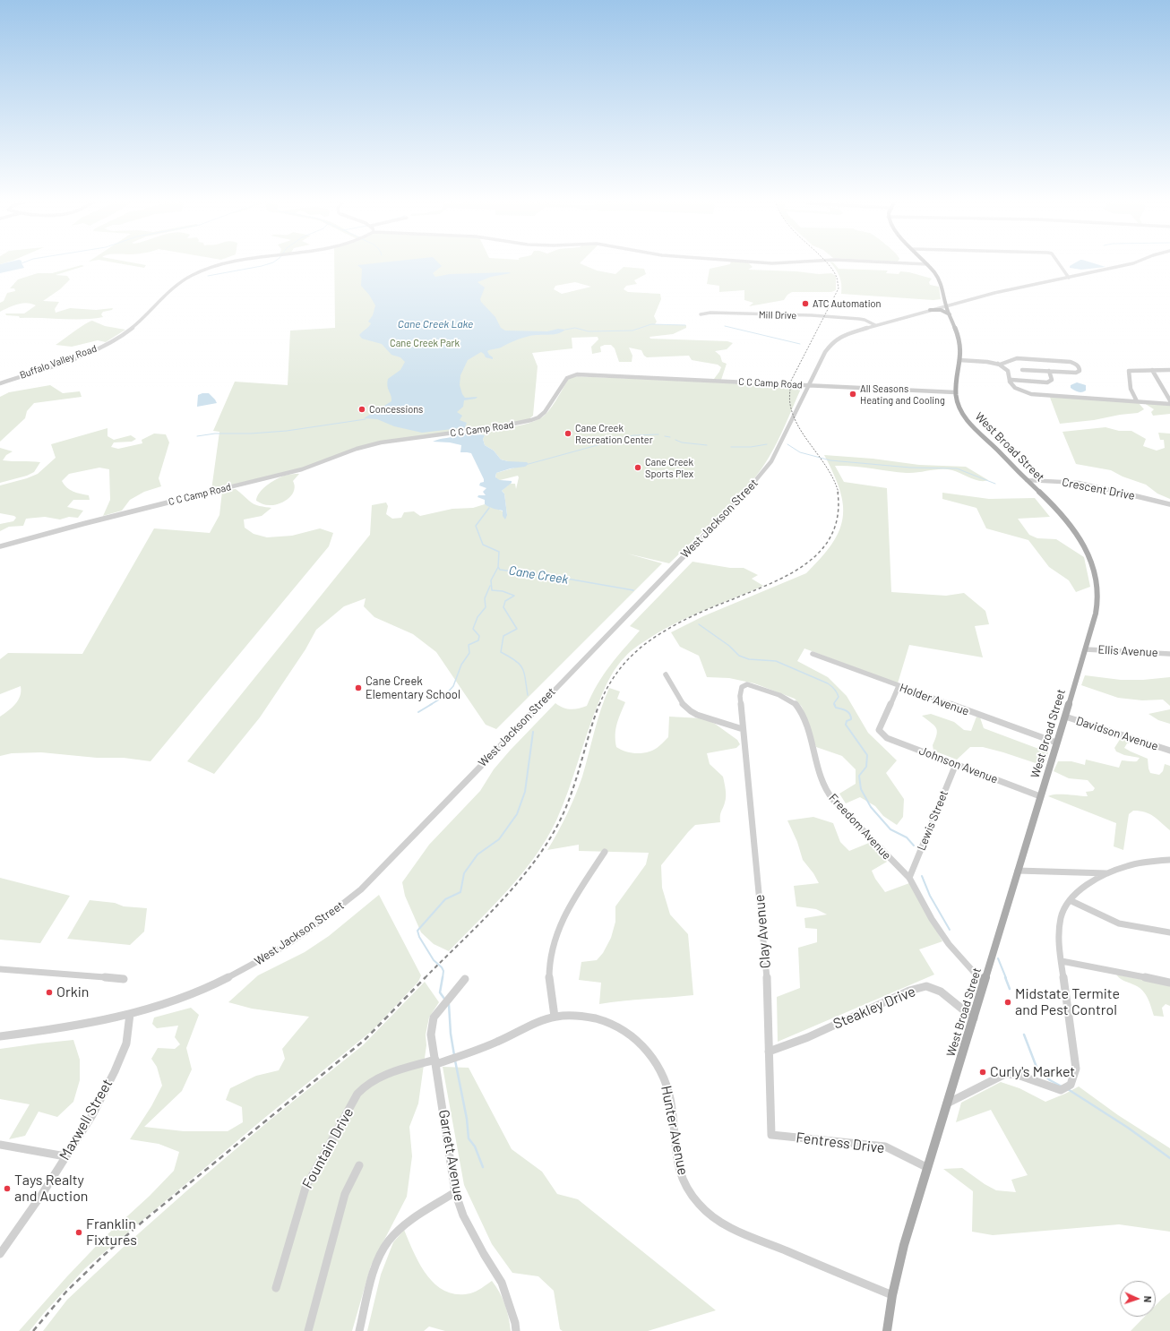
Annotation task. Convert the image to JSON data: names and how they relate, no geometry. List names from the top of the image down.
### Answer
{
  "streets": {
    "main road": ["West Broad Street"],
    "street": [
      "Mill Drive",
      "Buffalo Valley Road",
      "C C Camp Road",
      "Crescent Drive",
      "West Jackson Street",
      "Ellis Avenue",
      "Holder Avenue",
      "Davidson Avenue",
      "Johnson Avenue",
      "Lewis Street",
      "Freedom Avenue",
      "Clay Avenue",
      "Steakley Drive",
      "Maxwell Street",
      "Hunter Avenue",
      "Fentress Drive",
      "Fountain Drive",
      "Garrett Avenue"
    ]
  },
  "crossings": [
    ["Mill Drive", "West Jackson Street"],
    ["C C Camp Road", "West Broad Street"],
    ["C C Camp Road", "West Jackson Street"],
    ["West Broad Street", "Crescent Drive"],
    ["West Broad Street", "West Jackson Street"],
    ["West Broad Street", "Ellis Avenue"],
    ["West Broad Street", "Holder Avenue"],
    ["West Broad Street", "Davidson Avenue"],
    ["West Broad Street", "Johnson Avenue"],
    ["West Broad Street", "Freedom Avenue"],
    ["West Broad Street", "Steakley Drive"],
    ["West Broad Street", "Hunter Avenue"],
    ["West Broad Street", "Fentress Drive"],
    ["West Jackson Street", "Maxwell Street"],
    ["Holder Avenue", "Johnson Avenue"],
    ["Johnson Avenue", "Lewis Street"],
    ["Lewis Street", "Freedom Avenue"],
    ["Freedom Avenue", "Clay Avenue"],
    ["Clay Avenue", "Steakley Drive"],
    ["Clay Avenue", "Fentress Drive"],
    ["Hunter Avenue", "Fountain Drive"],
    ["Hunter Avenue", "Garrett Avenue"],
    ["Fountain Drive", "Garrett Avenue"]
  ],
  "water": ["Cane Creek Lake", "Cane Creek"],
  "parks": ["Cane Creek Park"],
  "places": [
    "ATC Automation",
    "All Seasons Heating and Cooling",
    "Concessions",
    "Cane Creek Recreation Center",
    "Cane Creek Sports Plex",
    "Cane Creek Elementary School",
    "Orkin",
    "Midstate Termite and Pest Control",
    "Curly's Market",
    "Tays Realty and Auction",
    "Franklin Fixtures"
  ],
  "north": "right"
}
